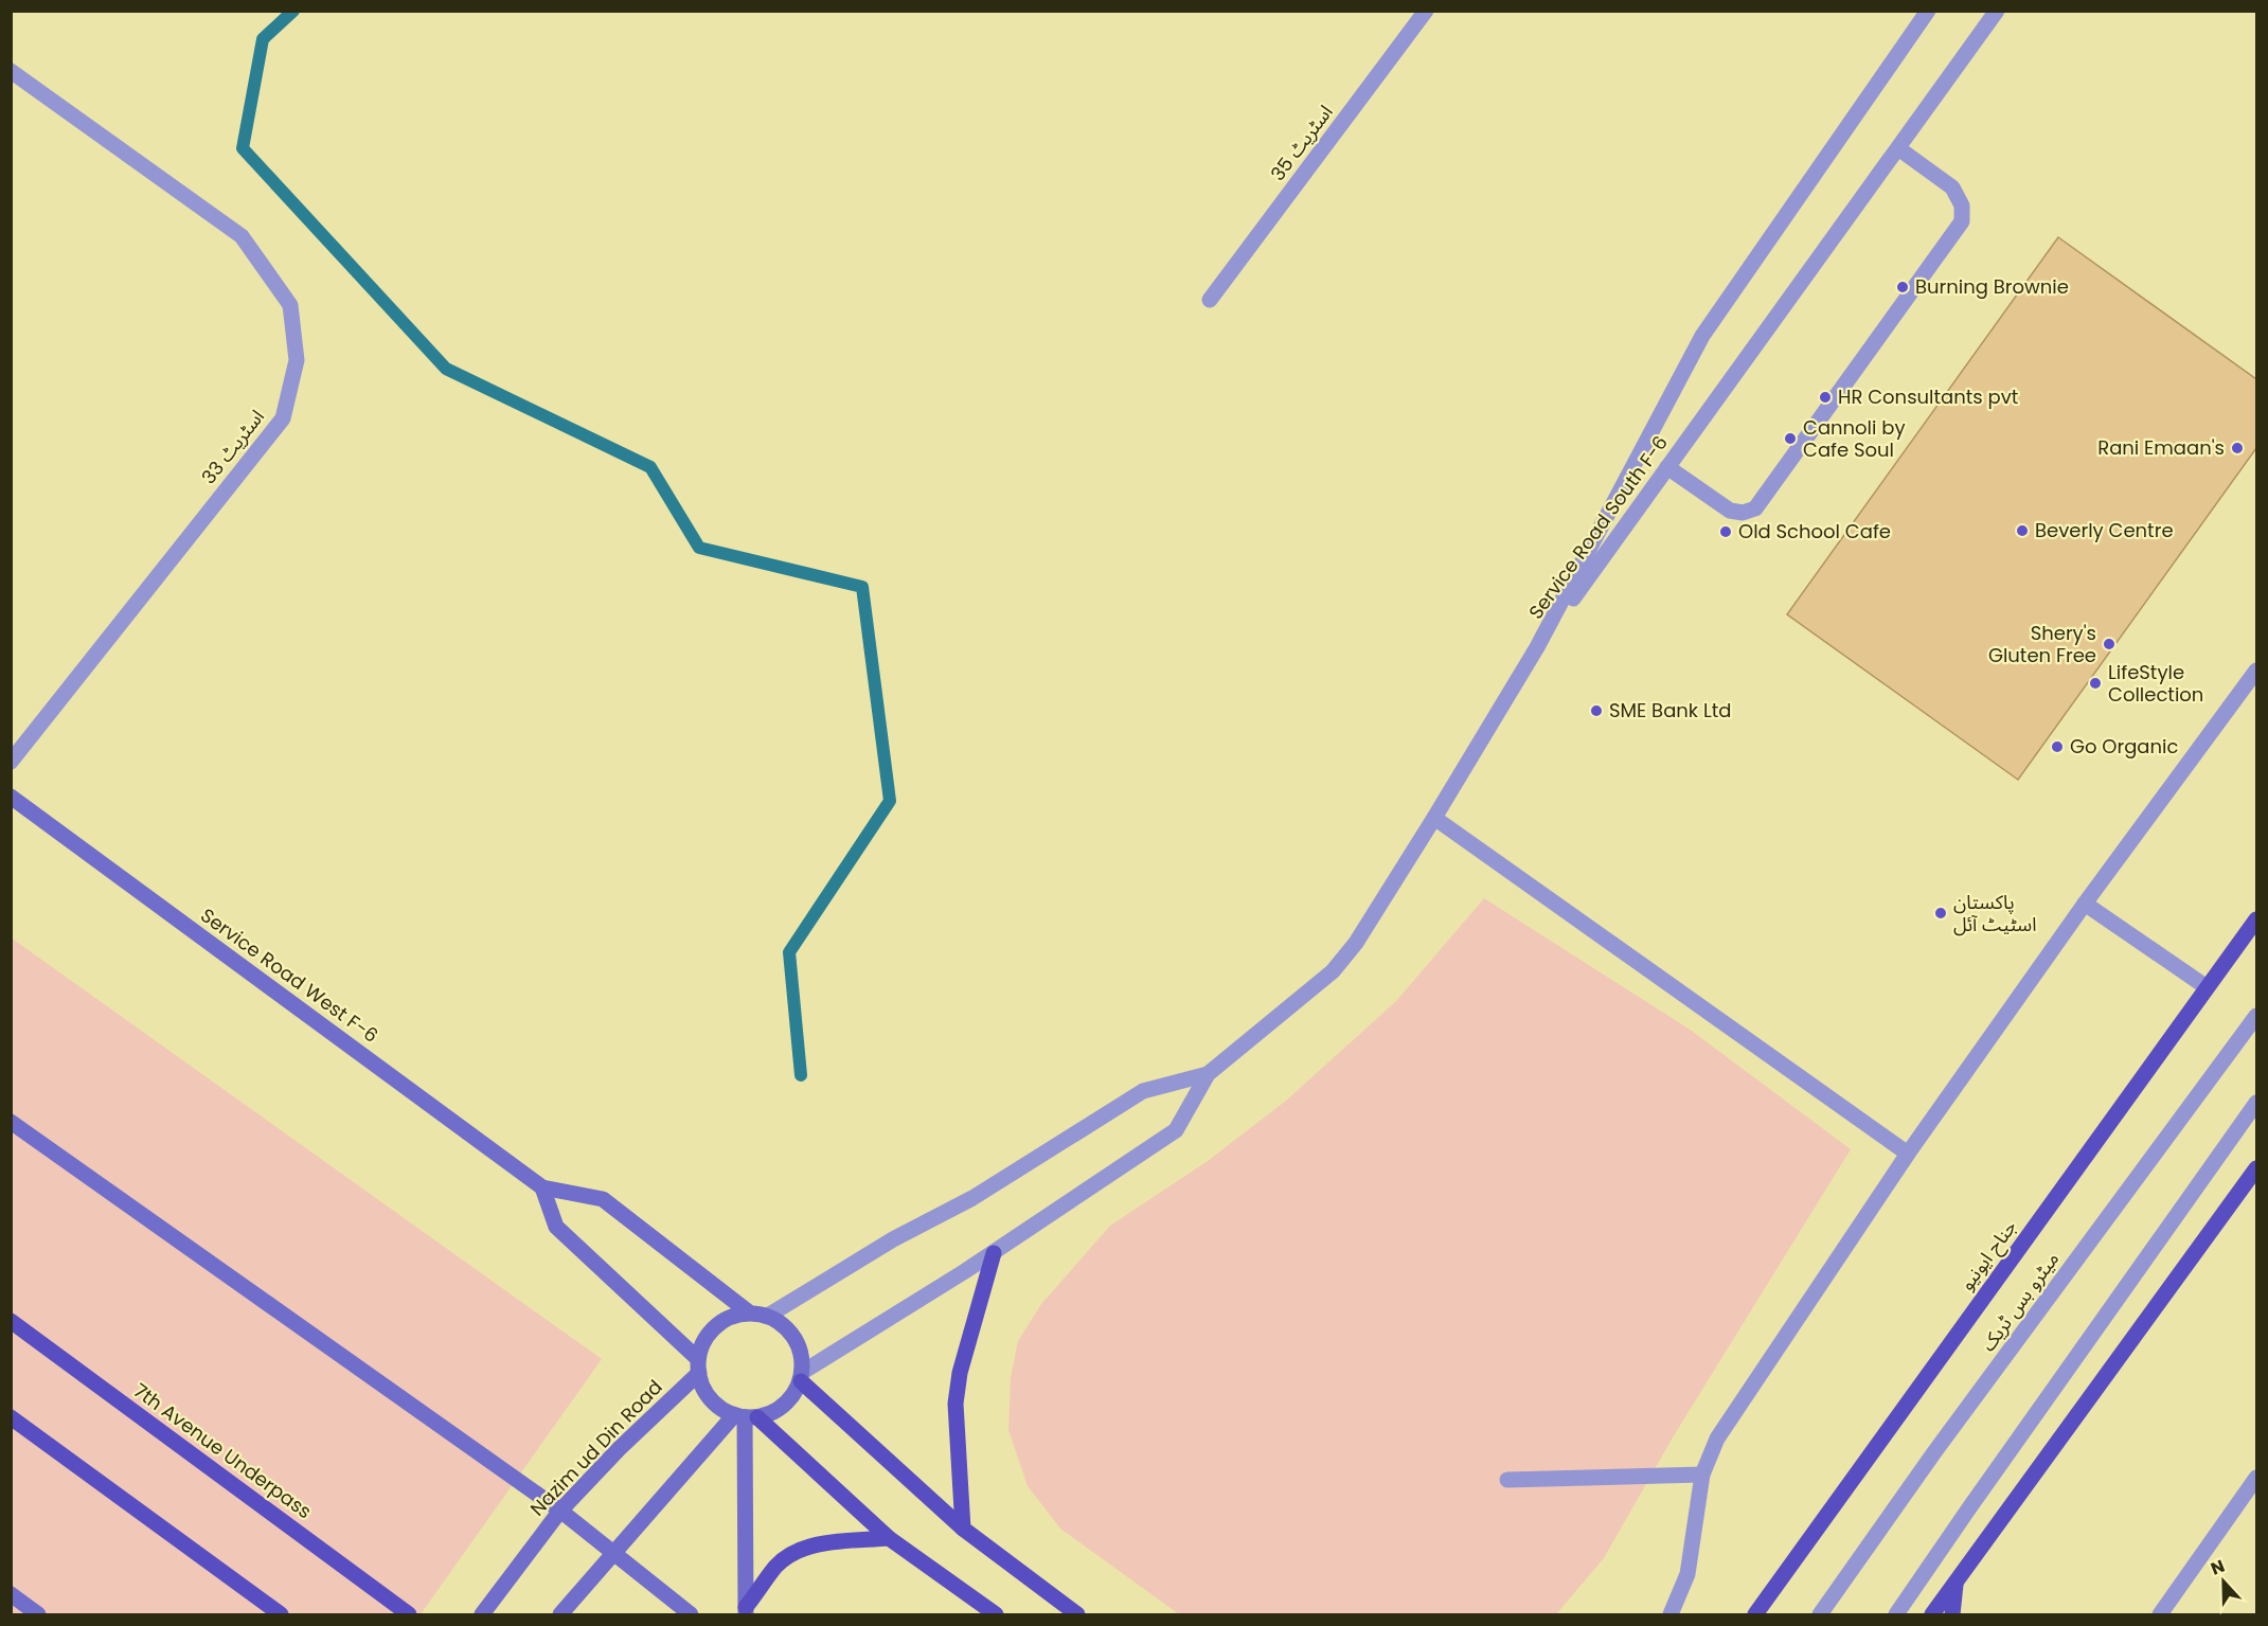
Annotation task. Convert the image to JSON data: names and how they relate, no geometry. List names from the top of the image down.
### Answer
{
  "streets": {
    "main road": [
      "Service Road West F-6",
      "جناح ایونیو",
      "Nazim ud Din Road",
      "7th Avenue Underpass"
    ],
    "street": [
      "اسٹریٹ 35",
      "اسٹریٹ 33",
      "Service Road South F-6",
      "میٹرو بس ٹریک"
    ]
  },
  "crossings": [
    ["Service Road West F-6", "Nazim ud Din Road"]
  ],
  "places": [
    "Burning Brownie",
    "HR Consultants pvt",
    "Cannoli by Cafe Soul",
    "Rani Emaan's",
    "Beverly Centre",
    "Old School Cafe",
    "Shery's Gluten Free",
    "LifeStyle Collection",
    "SME Bank Ltd",
    "Go Organic",
    "پاکستان اسٹیٹ آئل"
  ],
  "north": "top"
}
